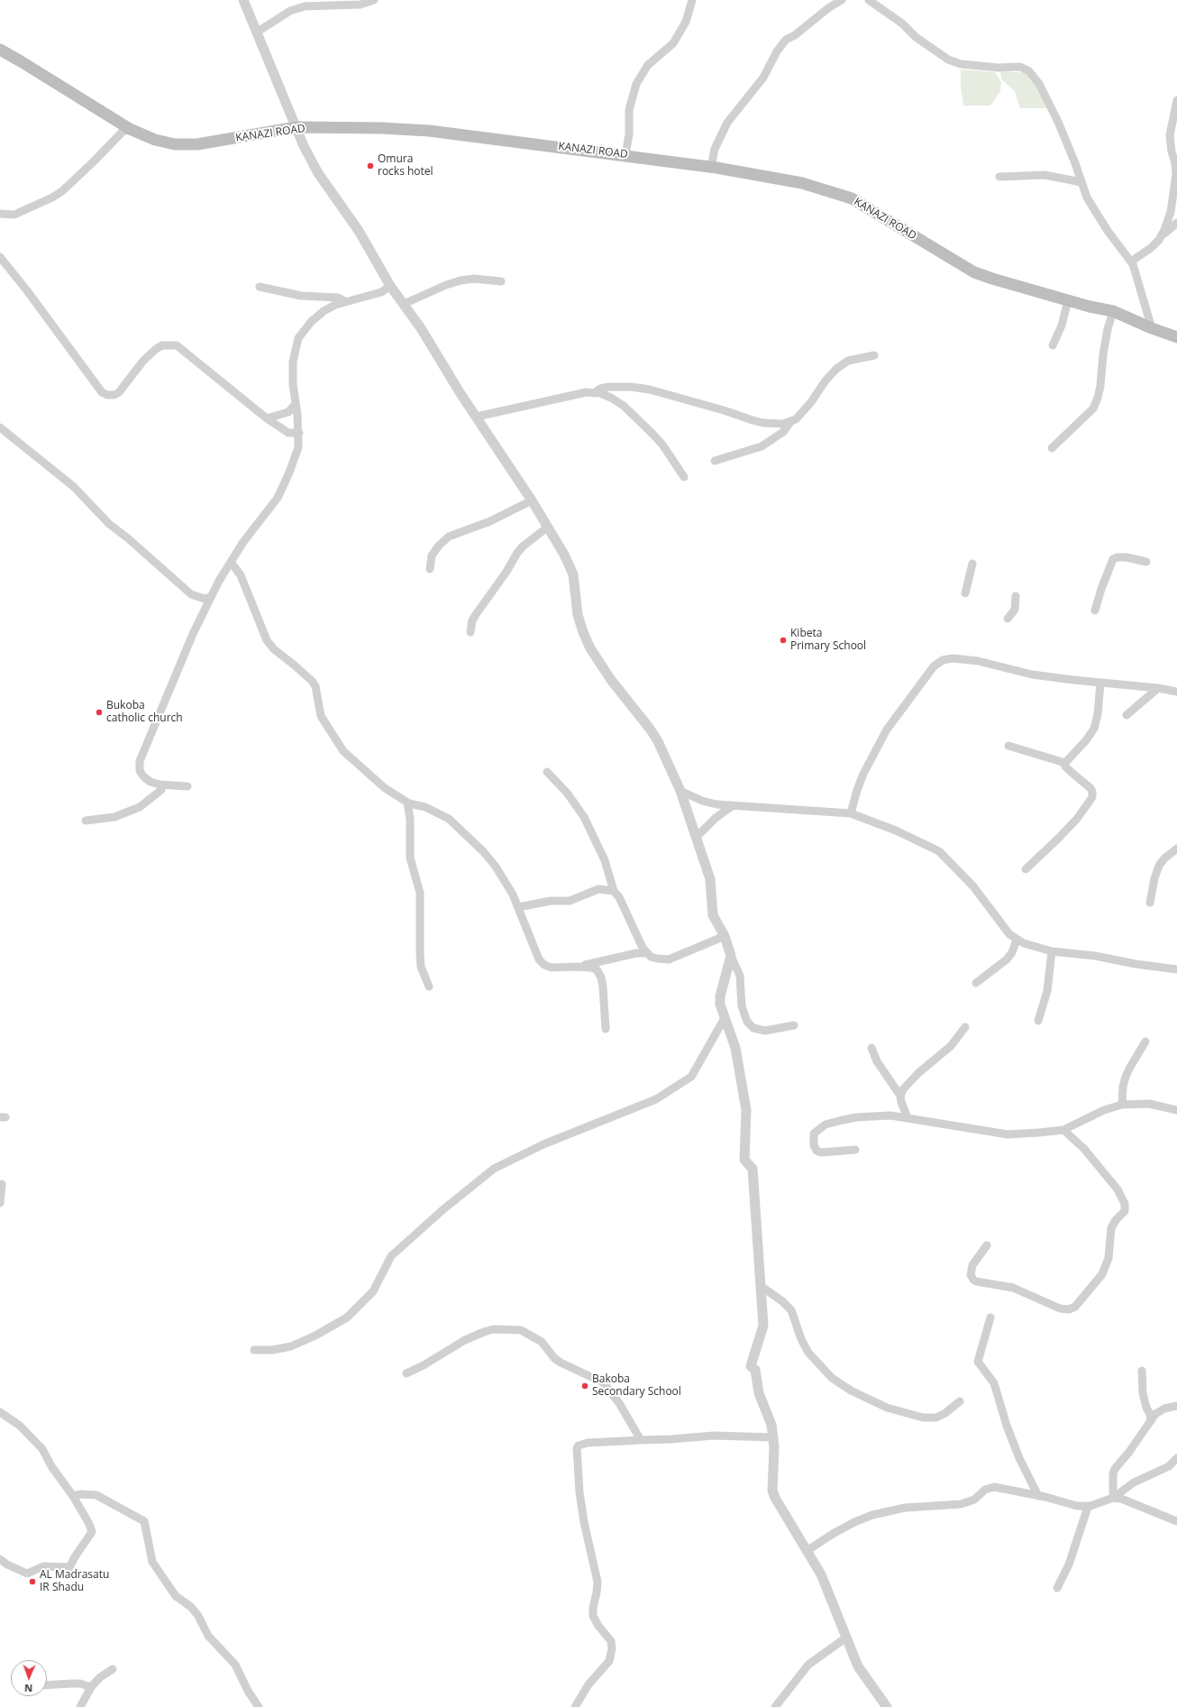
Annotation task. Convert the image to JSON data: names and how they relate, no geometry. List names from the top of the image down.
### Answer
{
  "streets": {
    "main road": ["KANAZI ROAD"]
  },
  "places": [
    "Omura rocks hotel",
    "Kibeta Primary School",
    "Bukoba catholic church",
    "Bakoba Secondary School",
    "AL Madrasatu IR Shadu"
  ],
  "north": "bottom"
}
